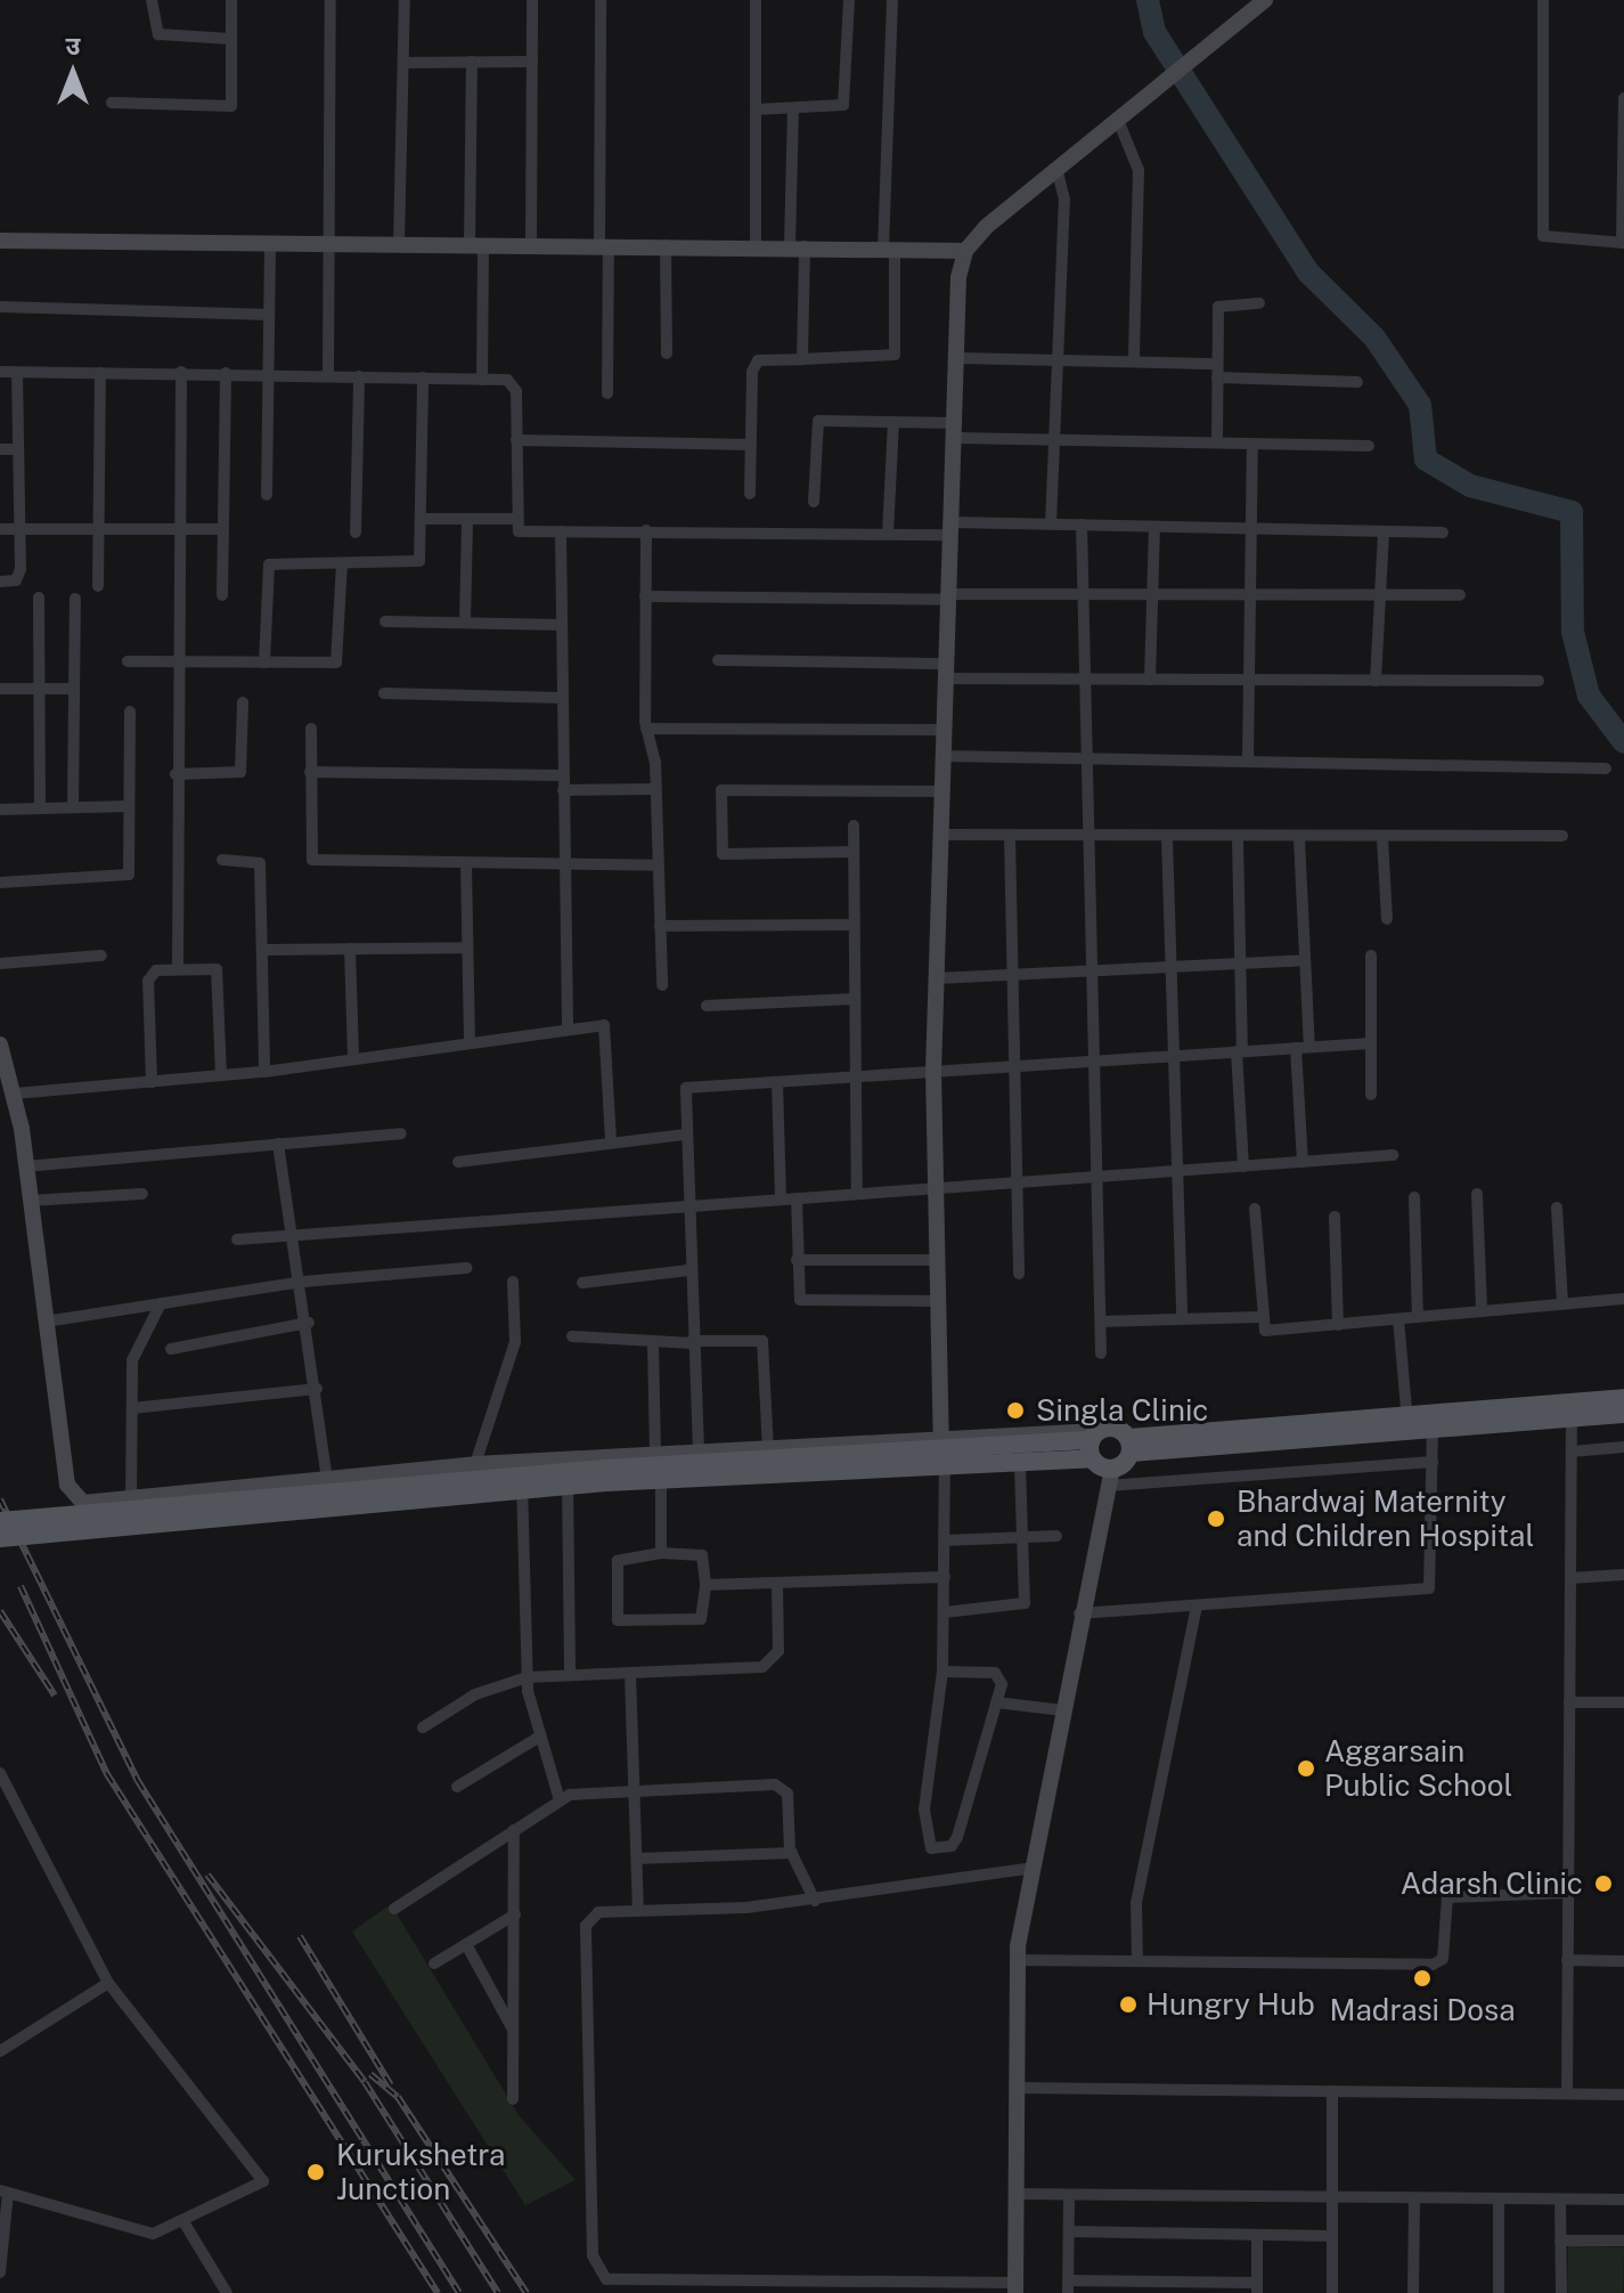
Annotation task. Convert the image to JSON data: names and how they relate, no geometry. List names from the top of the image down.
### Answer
{
  "places": [
    "Singla Clinic",
    "Bhardwaj Maternity and Children Hospital",
    "Aggarsain Public School",
    "Adarsh Clinic",
    "Madrasi Dosa",
    "Hungry Hub",
    "Kurukshetra Junction"
  ],
  "north": "top"
}
